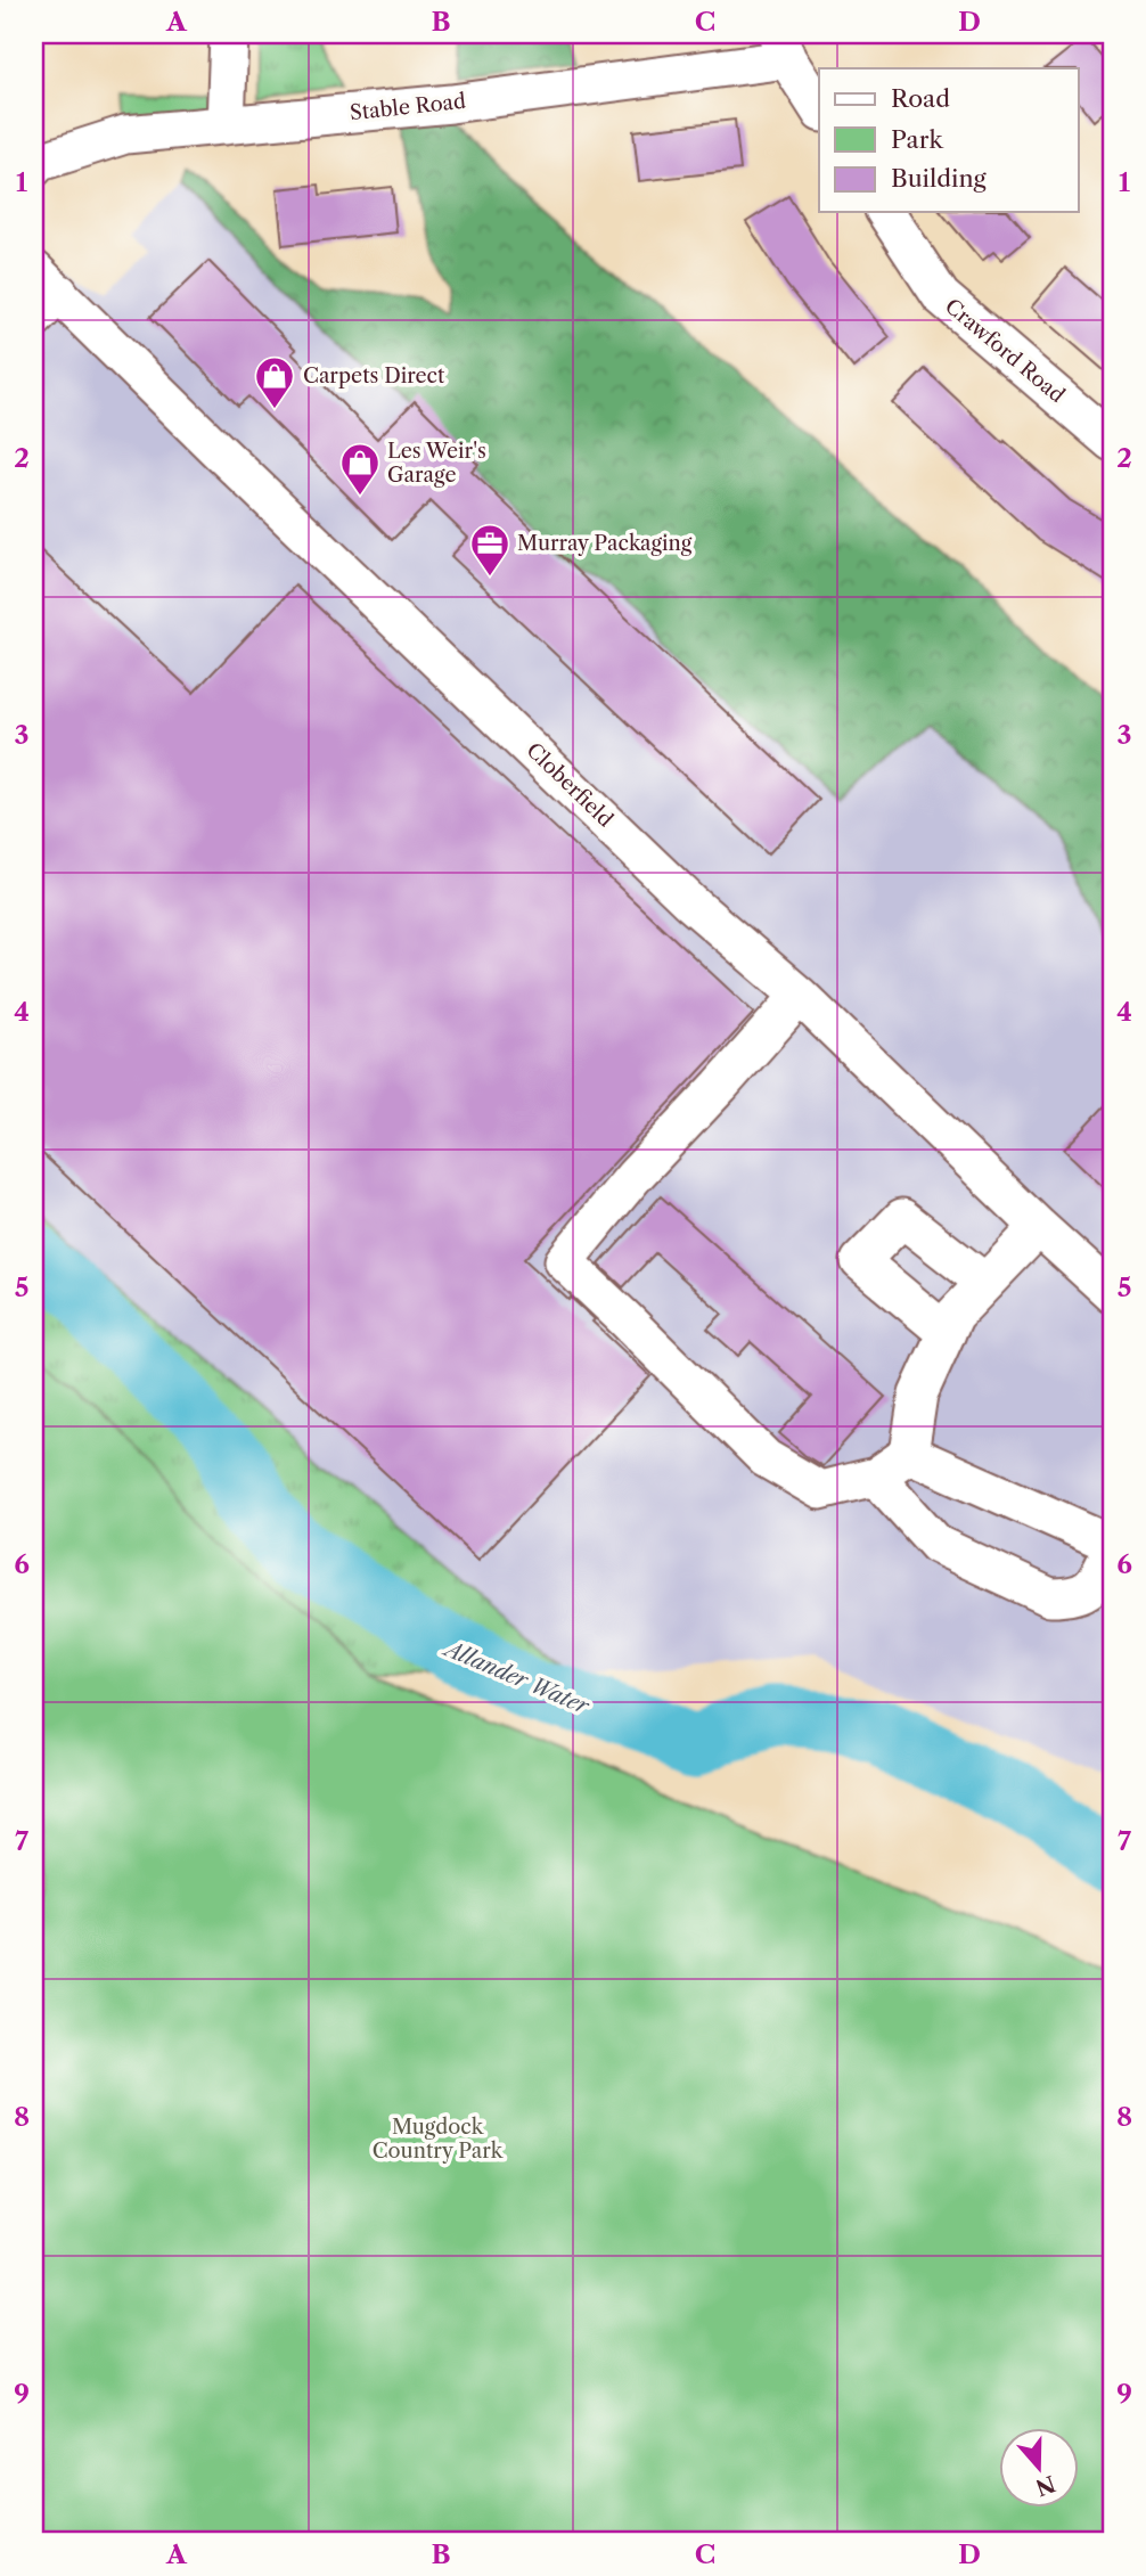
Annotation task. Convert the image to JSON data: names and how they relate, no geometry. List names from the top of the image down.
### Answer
{
  "streets": {
    "street": ["Stable Road", "Crawford Road", "Cloberfield"]
  },
  "water": ["Allander Water"],
  "parks": ["Mugdock Country Park"],
  "places": {
    "shop": ["Carpets Direct", "Les Weir's Garage"],
    "office": ["Murray Packaging"]
  },
  "legend": ["Road", "Park", "Building"],
  "north": "bottom",
  "grid": {
    "columns": [
      "A",
      "B",
      "C",
      "D"
    ],
    "rows": [
      "1",
      "2",
      "3",
      "4",
      "5",
      "6",
      "7",
      "8",
      "9"
    ]
  }
}
